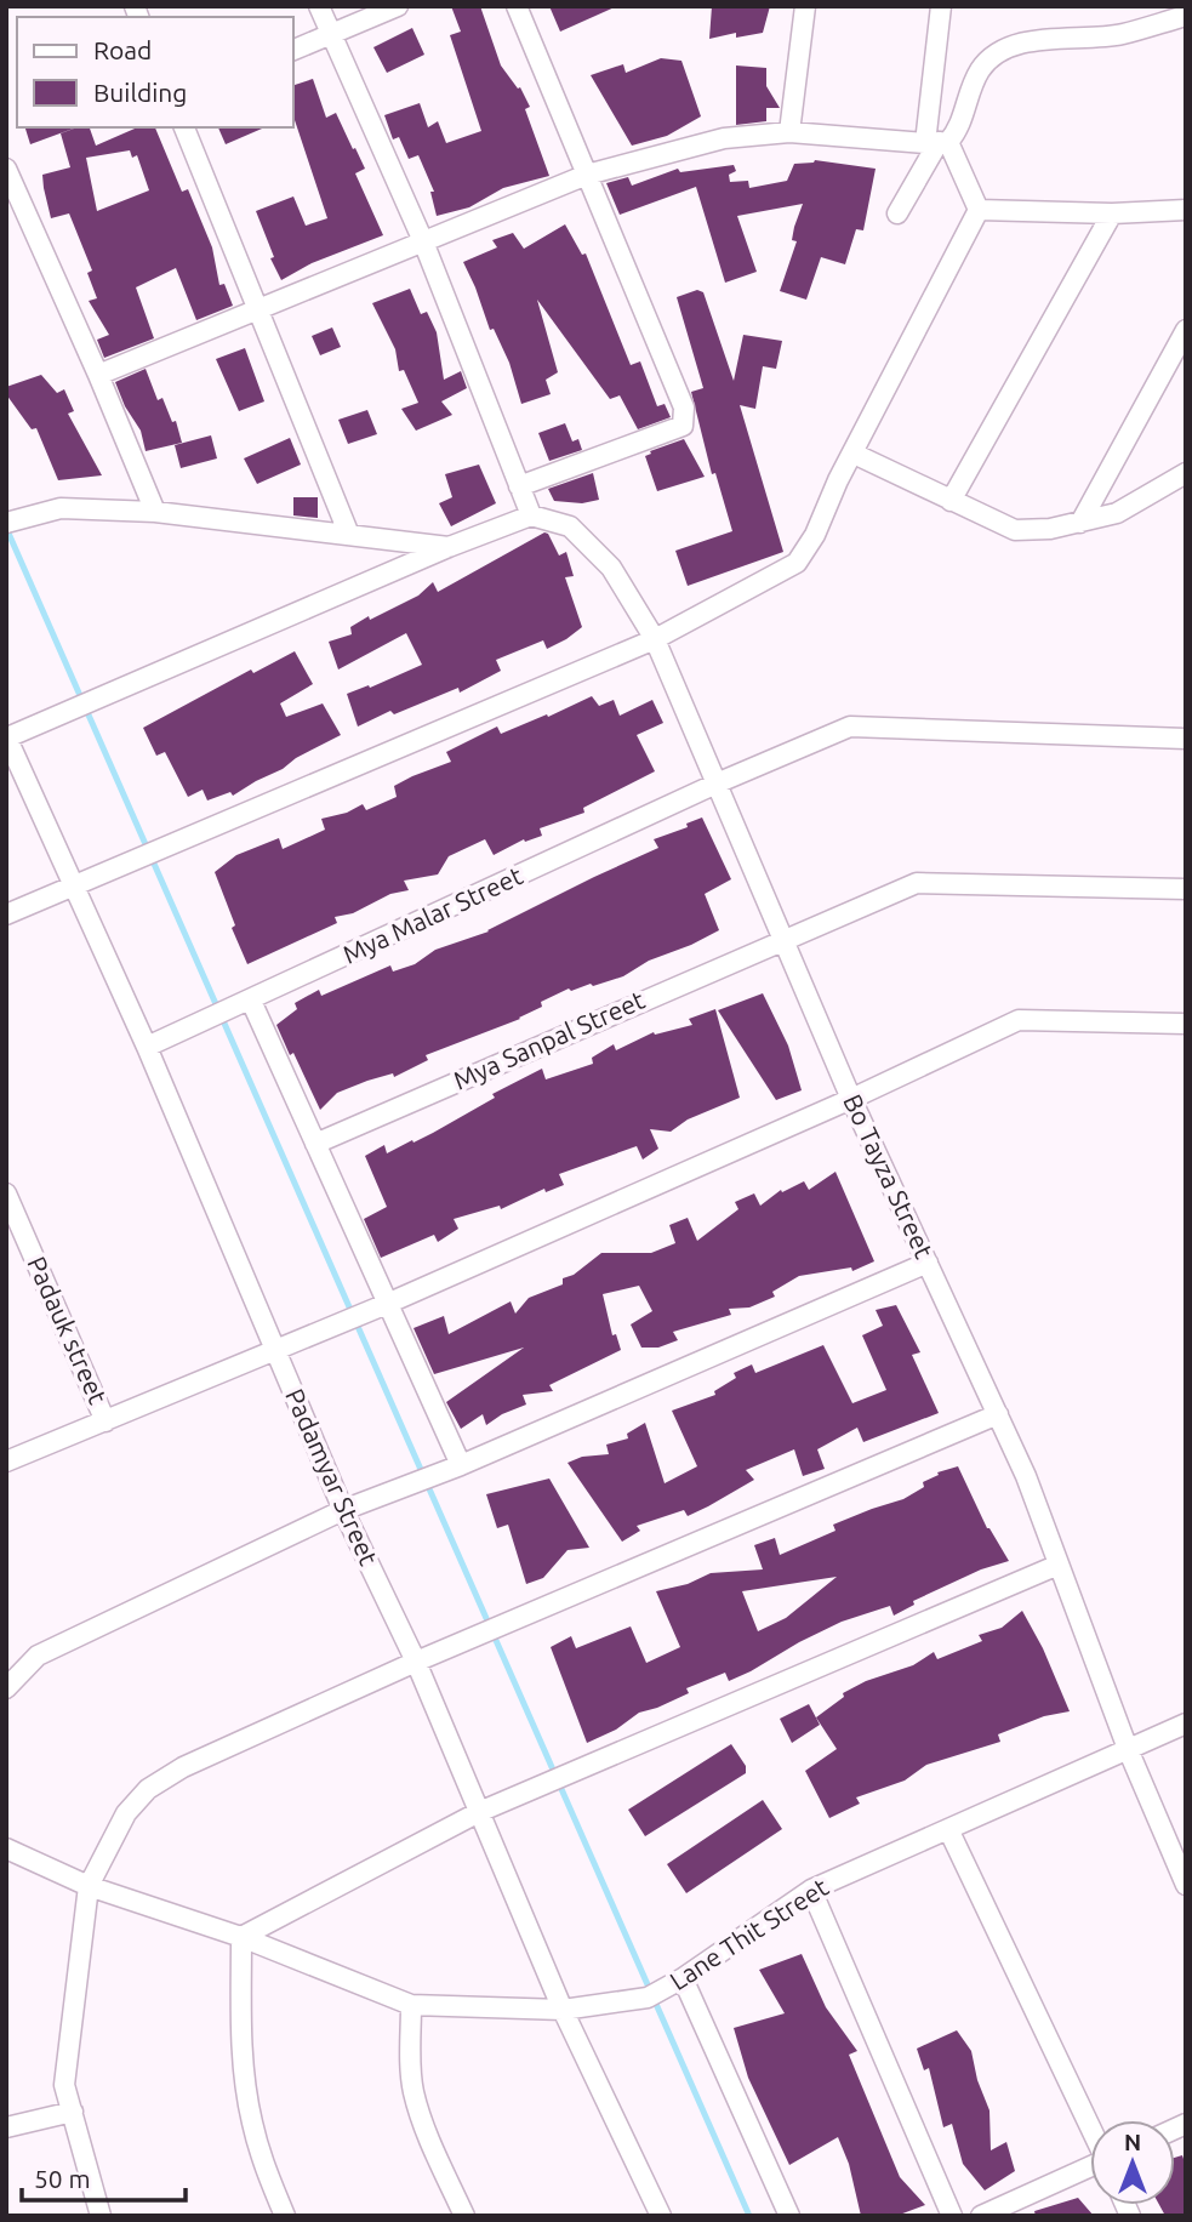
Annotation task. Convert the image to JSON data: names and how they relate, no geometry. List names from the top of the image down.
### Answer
{
  "streets": {
    "street": [
      "Mya Malar Street",
      "Mya Sanpal Street",
      "Bo Tayza Street",
      "Padauk street",
      "Padamyar Street",
      "Lane Thit Street"
    ]
  },
  "crossings": [
    ["Mya Malar Street", "Bo Tayza Street"],
    ["Mya Malar Street", "Padamyar Street"],
    ["Mya Sanpal Street", "Bo Tayza Street"],
    ["Bo Tayza Street", "Lane Thit Street"],
    ["Padamyar Street", "Lane Thit Street"]
  ],
  "legend": ["Road", "Building"],
  "scale_bar": "50 m",
  "north": "top"
}
